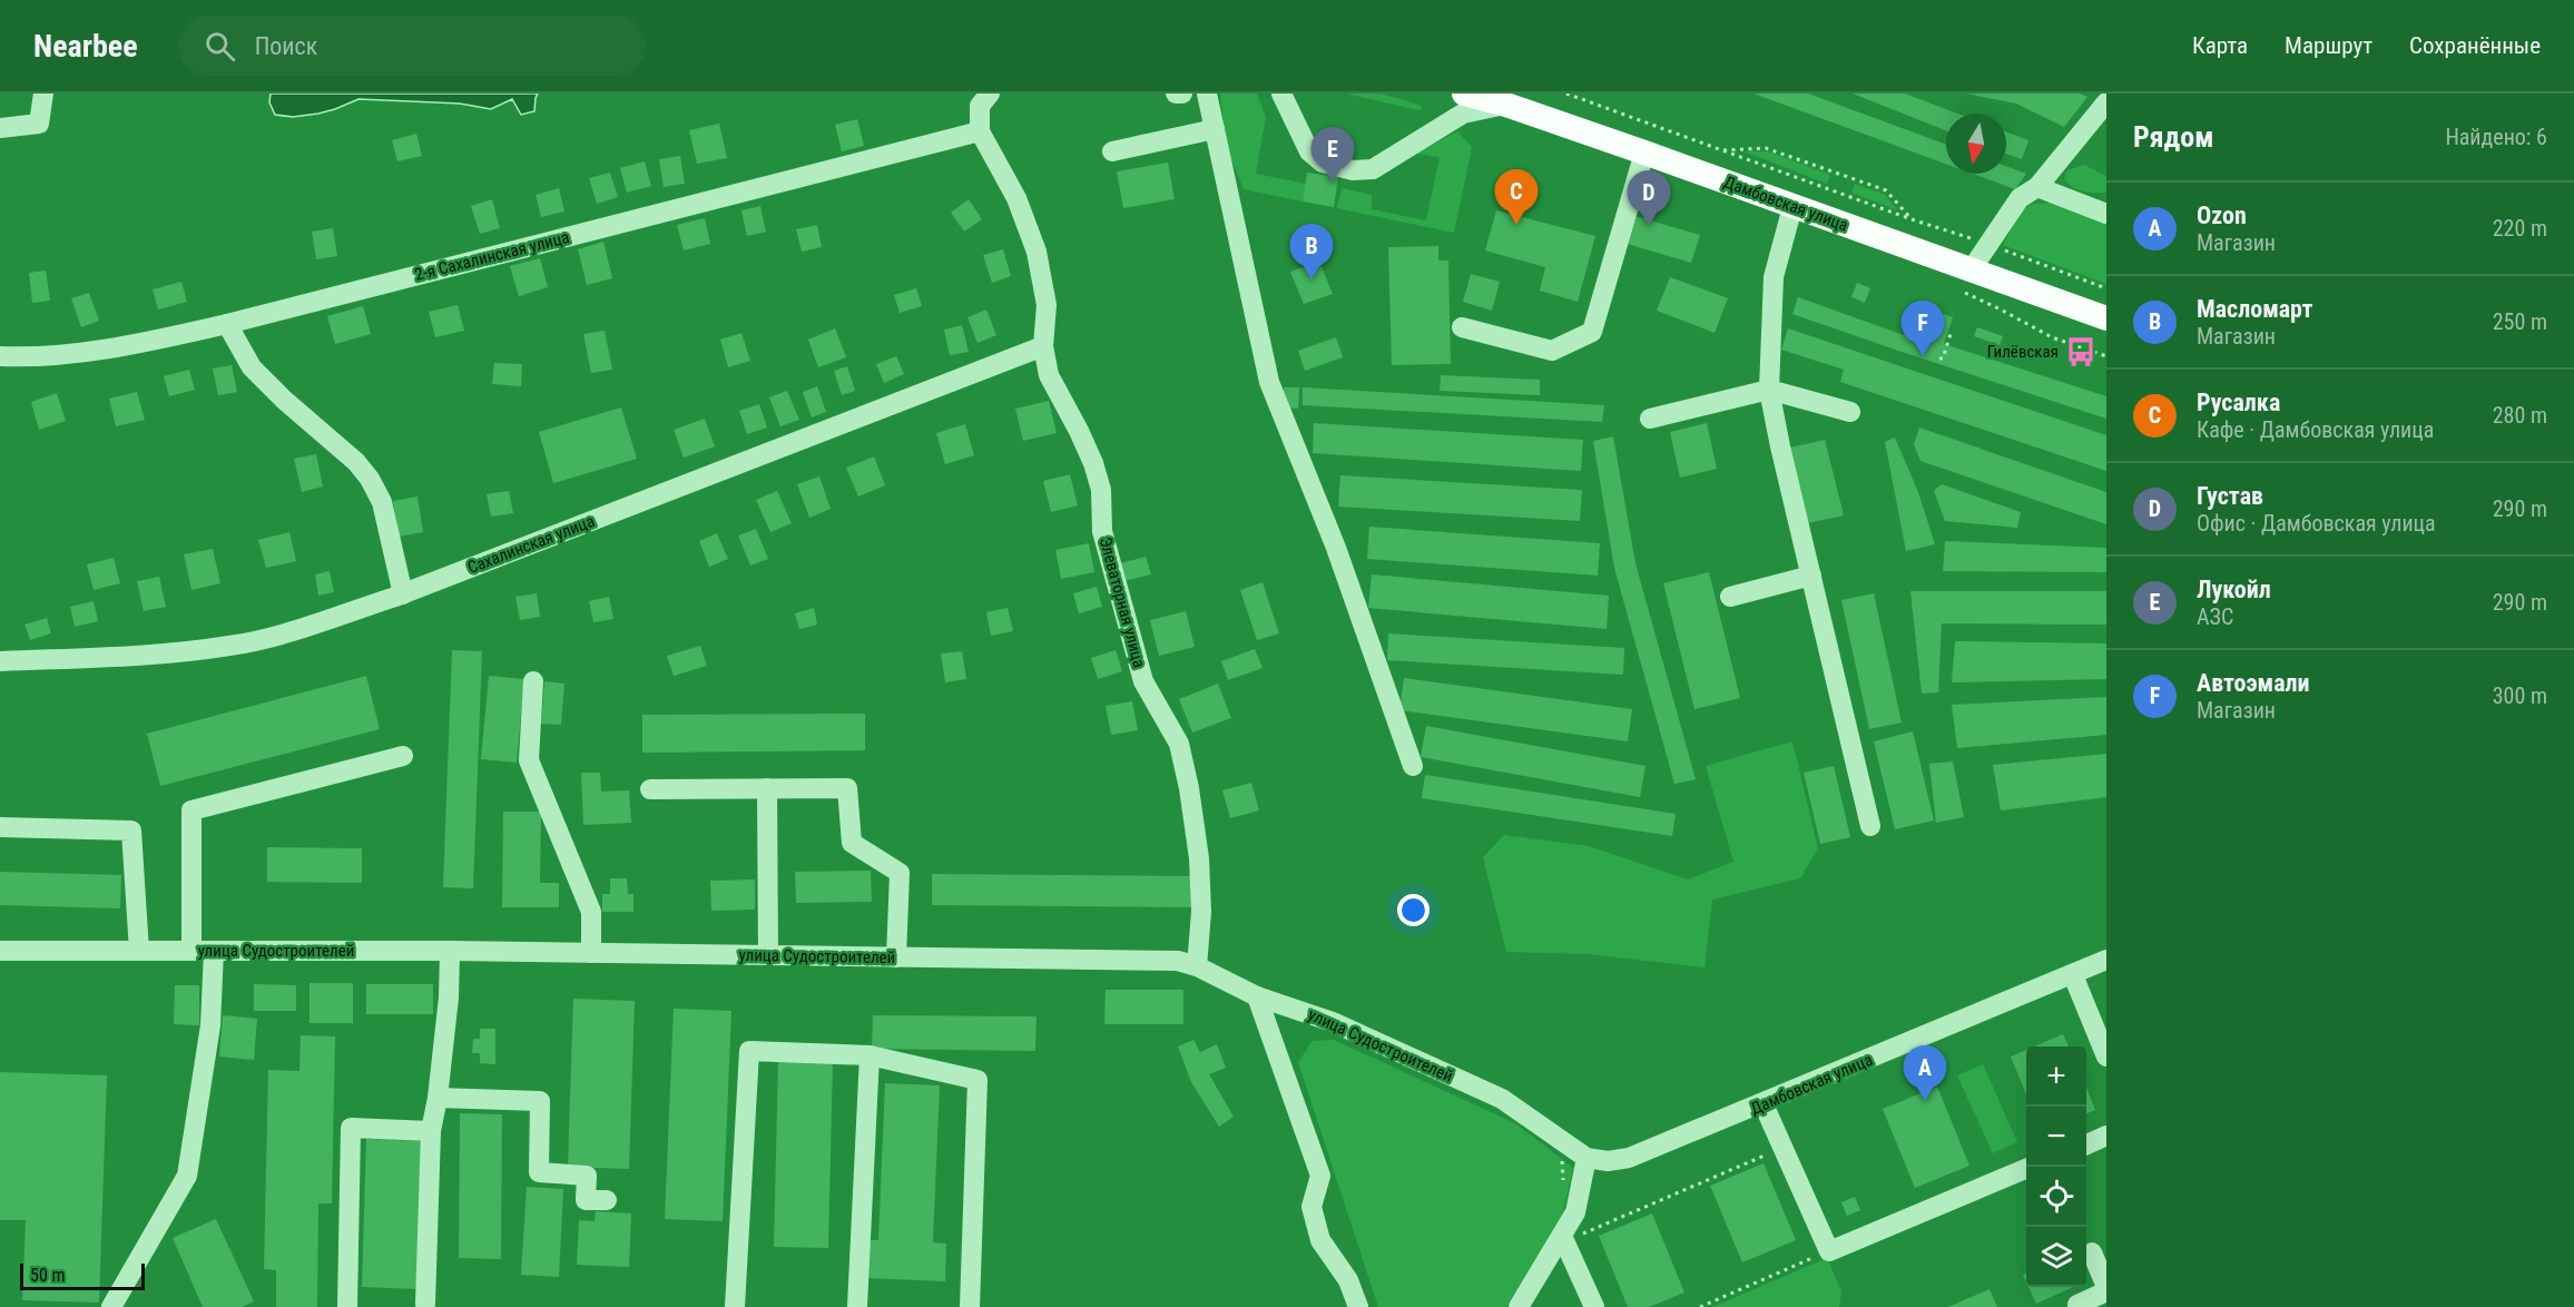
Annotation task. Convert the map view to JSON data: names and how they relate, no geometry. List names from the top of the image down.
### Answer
{
  "streets": {
    "main road": ["Дамбовская улица"],
    "street": [
      "2-я Сахалинская улица",
      "Сахалинская улица",
      "Элеваторная улица",
      "улица Судостроителей"
    ]
  },
  "crossings": [
    ["Дамбовская улица", "улица Судостроителей"],
    ["2-я Сахалинская улица", "Элеваторная улица"],
    ["Сахалинская улица", "Элеваторная улица"],
    ["Элеваторная улица", "улица Судостроителей"]
  ],
  "places": {
    "bus stop": ["Гилёвская"]
  },
  "scale_bar": "50 m",
  "north": "bottom",
  "page": {
    "header": "Nearbee",
    "search": "Поиск",
    "nav": ["Карта", "Маршрут", "Сохранённые"],
    "heading": ["Рядом", "Найдено: 6"],
    "pins": [
      "E",
      "C",
      "D",
      "B",
      "F",
      "A"
    ],
    "list": [
      {
        "mark": "A",
        "name": "Ozon",
        "note": "Магазин",
        "value": "220 m"
      },
      {
        "mark": "B",
        "name": "Масломарт",
        "note": "Магазин",
        "value": "250 m"
      },
      {
        "mark": "C",
        "name": "Русалка",
        "note": "Кафе · Дамбовская улица",
        "value": "280 m"
      },
      {
        "mark": "D",
        "name": "Густав",
        "note": "Офис · Дамбовская улица",
        "value": "290 m"
      },
      {
        "mark": "E",
        "name": "Лукойл",
        "note": "АЗС",
        "value": "290 m"
      },
      {
        "mark": "F",
        "name": "Автоэмали",
        "note": "Магазин",
        "value": "300 m"
      }
    ],
    "map_buttons": ["+", "−"],
    "scale": "50 m"
  }
}
